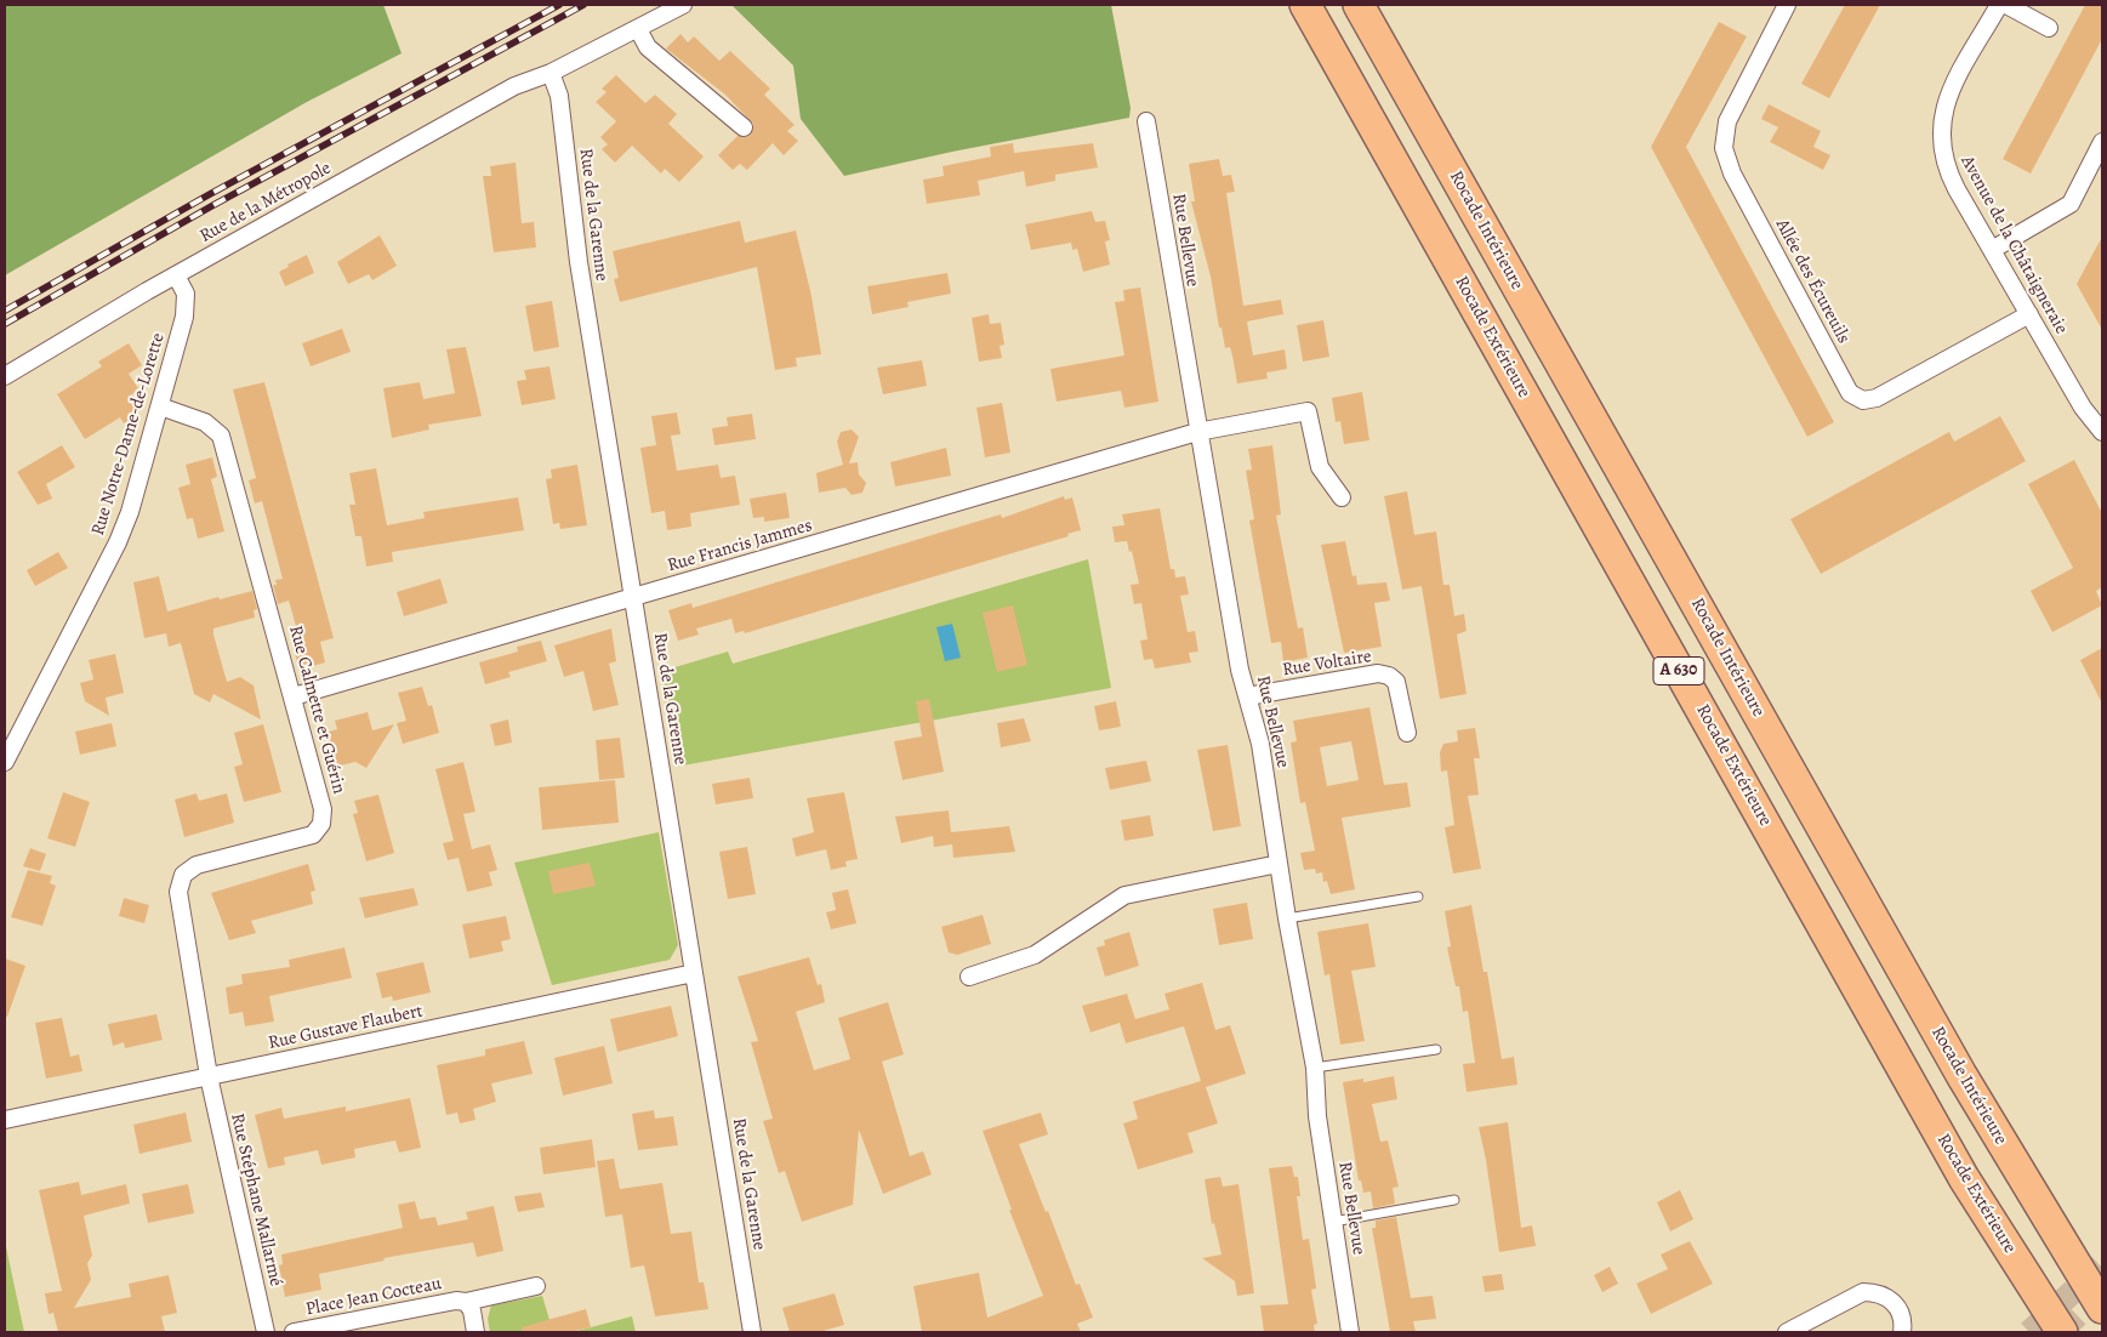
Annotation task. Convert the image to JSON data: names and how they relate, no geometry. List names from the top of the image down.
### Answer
{
  "streets": {
    "highway": ["Rocade Intérieure", "Rocade Extérieure", "A 630"],
    "street": [
      "Rue de la Métropole",
      "Rue de la Garenne",
      "Rue Bellevue",
      "Avenue de la Châtaigneraie",
      "Allée des Écureuils",
      "Rue Notre-Dame-de-Lorette",
      "Rue Francis Jammes",
      "Rue Voltaire",
      "Rue Calmette et Guérin",
      "Rue Gustave Flaubert",
      "Rue Stéphane Mallarmé",
      "Place Jean Cocteau"
    ]
  },
  "crossings": [
    ["Rue de la Métropole", "Rue de la Garenne"],
    ["Rue de la Métropole", "Rue Notre-Dame-de-Lorette"],
    ["Rue de la Garenne", "Rue Francis Jammes"],
    ["Rue de la Garenne", "Rue Gustave Flaubert"],
    ["Rue Bellevue", "Rue Francis Jammes"],
    ["Rue Bellevue", "Rue Voltaire"],
    ["Avenue de la Châtaigneraie", "Allée des Écureuils"],
    ["Rue Notre-Dame-de-Lorette", "Rue Calmette et Guérin"],
    ["Rue Francis Jammes", "Rue Calmette et Guérin"],
    ["Rue Calmette et Guérin", "Rue Gustave Flaubert"],
    ["Rue Calmette et Guérin", "Rue Stéphane Mallarmé"],
    ["Rue Gustave Flaubert", "Rue Stéphane Mallarmé"]
  ]
}
